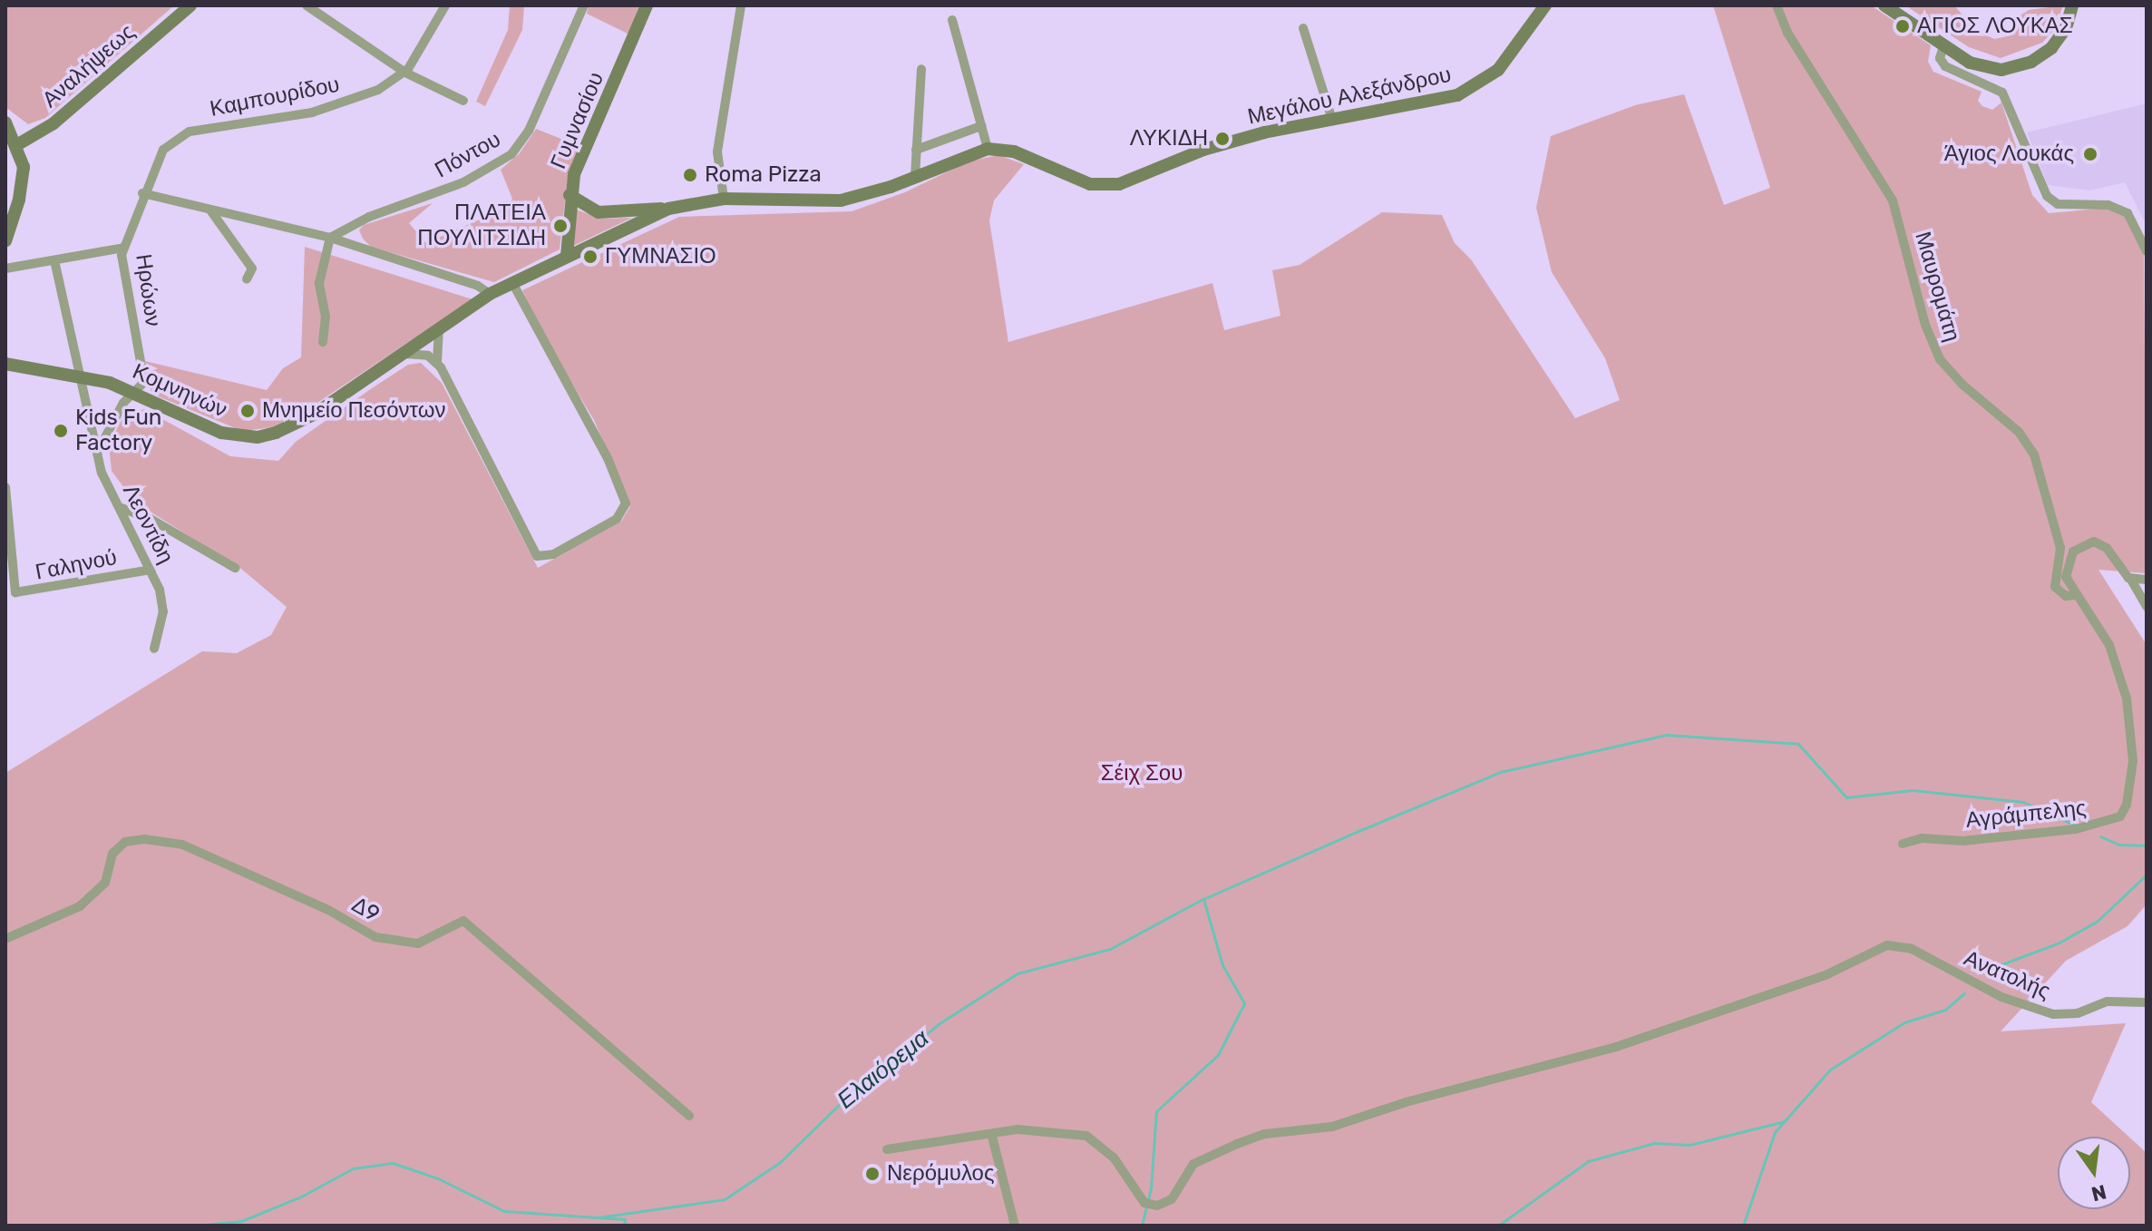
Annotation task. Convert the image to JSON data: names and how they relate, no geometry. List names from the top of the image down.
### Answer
{
  "streets": {
    "main road": [
      "Αναλήψεως",
      "Μεγάλου Αλεξάνδρου",
      "Γυμνασίου",
      "Κομνηνών"
    ],
    "street": [
      "Καμπουρίδου",
      "Πόντου",
      "Μαυρομάτη",
      "Ηρώων",
      "Λεοντίδη",
      "Γαληνού",
      "Αγράμπελης",
      "Δ9",
      "Ανατολής"
    ]
  },
  "crossings": [
    ["Καμπουρίδου", "Ηρώων"],
    ["Μαυρομάτη", "Αγράμπελης"],
    ["Ηρώων", "Κομνηνών"],
    ["Κομνηνών", "Λεοντίδη"],
    ["Λεοντίδη", "Γαληνού"]
  ],
  "water": ["Ελαιόρεμα"],
  "parks": ["Σέιχ Σου"],
  "places": [
    "ΑΓΙΟΣ ΛΟΥΚΑΣ",
    "ΛΥΚΙΔΗ",
    "Άγιος Λουκάς",
    "Roma Pizza",
    "ΠΛΑΤΕΙΑ ΠΟΥΛΙΤΣΙΔΗ",
    "ΓΥΜΝΑΣΙΟ",
    "Μνημείο Πεσόντων",
    "Kids Fun Factory",
    "Νερόμυλος"
  ],
  "north": "bottom"
}
